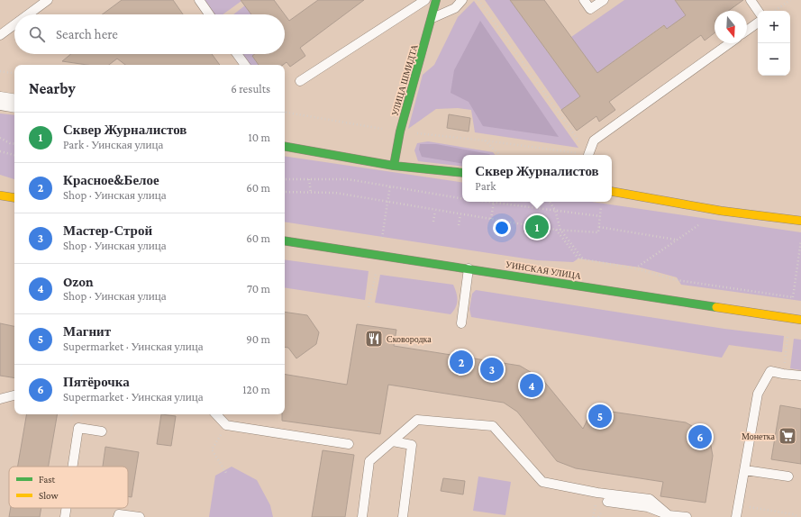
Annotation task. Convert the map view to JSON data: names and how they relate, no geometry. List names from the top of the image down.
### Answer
{
  "streets": {
    "street": ["УЛИЦА ШМИДТА", "УИНСКАЯ УЛИЦА"]
  },
  "places": {
    "restaurant": ["Сковородка"],
    "supermarket": ["Монетка"]
  },
  "legend": ["Fast", "Slow"],
  "north": "bottom",
  "page": {
    "map_buttons": ["+", "−"],
    "search": "Search here",
    "heading": ["Nearby", "6 results"],
    "list": [
      {
        "mark": "1",
        "name": "Сквер Журналистов",
        "note": "Park · Уинская улица",
        "value": "10 m"
      },
      {
        "mark": "2",
        "name": "Красное&Белое",
        "note": "Shop · Уинская улица",
        "value": "60 m"
      },
      {
        "mark": "3",
        "name": "Мастер-Строй",
        "note": "Shop · Уинская улица",
        "value": "60 m"
      },
      {
        "mark": "4",
        "name": "Ozon",
        "note": "Shop · Уинская улица",
        "value": "70 m"
      },
      {
        "mark": "5",
        "name": "Магнит",
        "note": "Supermarket · Уинская улица",
        "value": "90 m"
      },
      {
        "mark": "6",
        "name": "Пятёрочка",
        "note": "Supermarket · Уинская улица",
        "value": "120 m"
      }
    ],
    "popup": ["Сквер Журналистов", "Park"],
    "pins": [
      "1",
      "2",
      "3",
      "4",
      "5",
      "6"
    ]
  }
}
